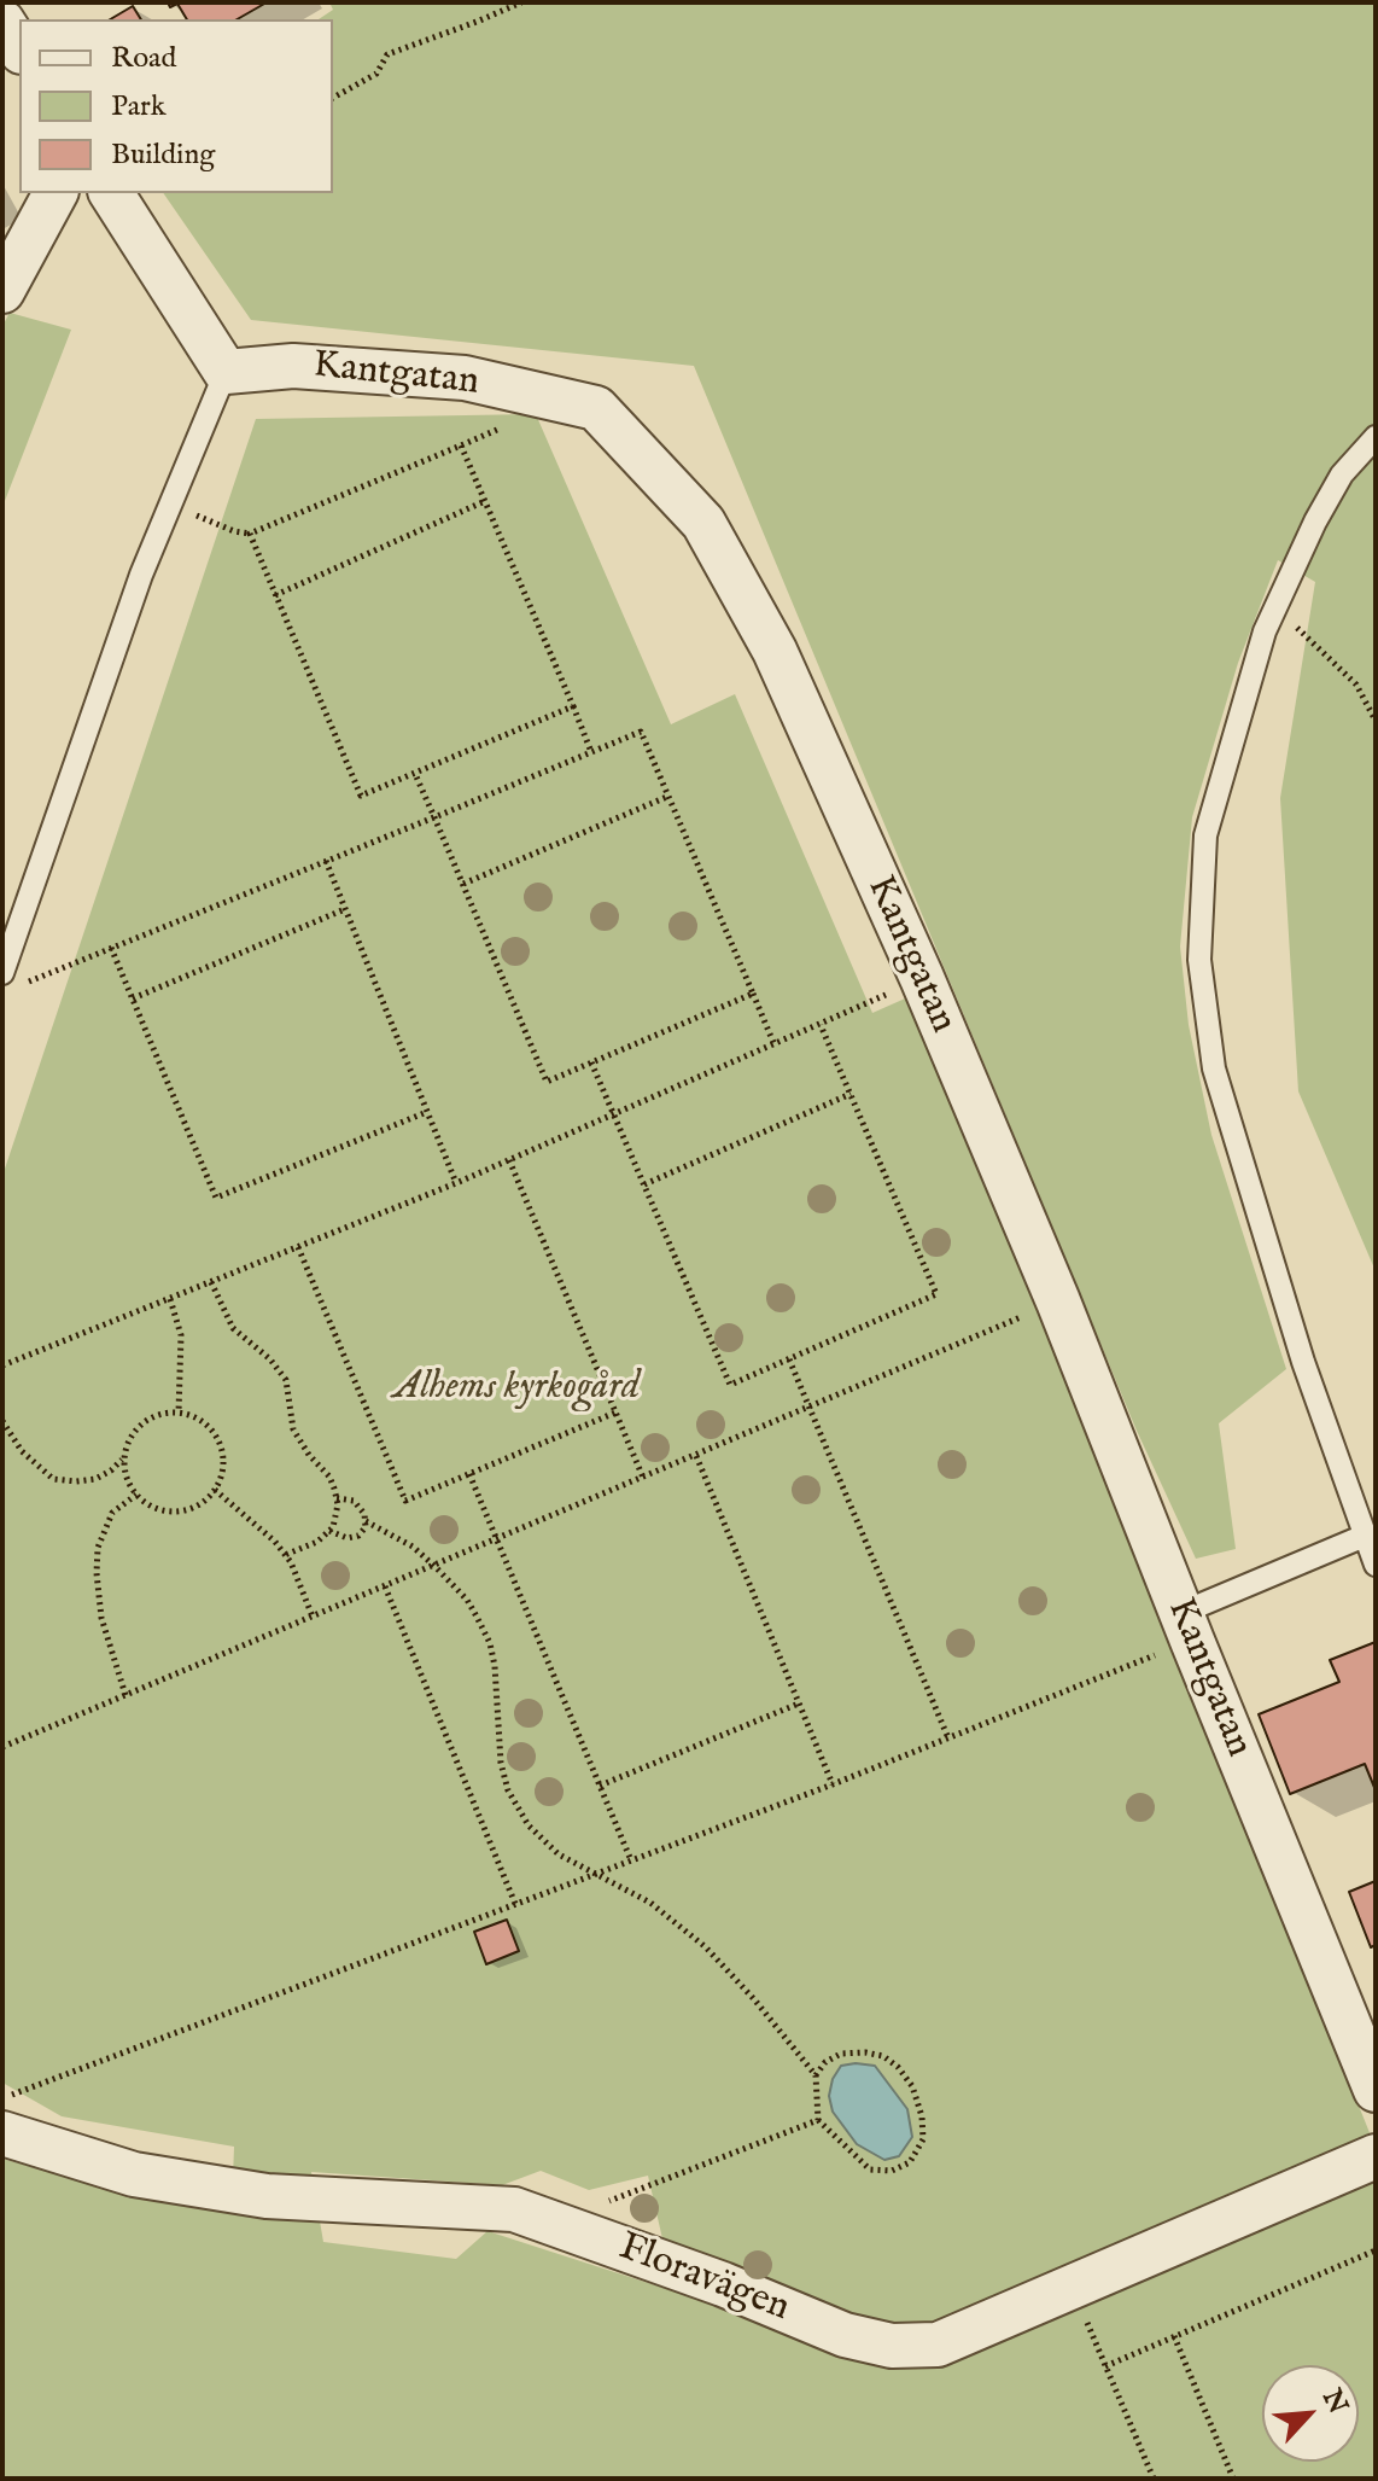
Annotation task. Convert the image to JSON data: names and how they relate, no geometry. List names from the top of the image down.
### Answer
{
  "streets": {
    "street": ["Kantgatan", "Floravägen"]
  },
  "parks": ["Alhems kyrkogård"],
  "legend": ["Road", "Park", "Building"],
  "north": "top right"
}
